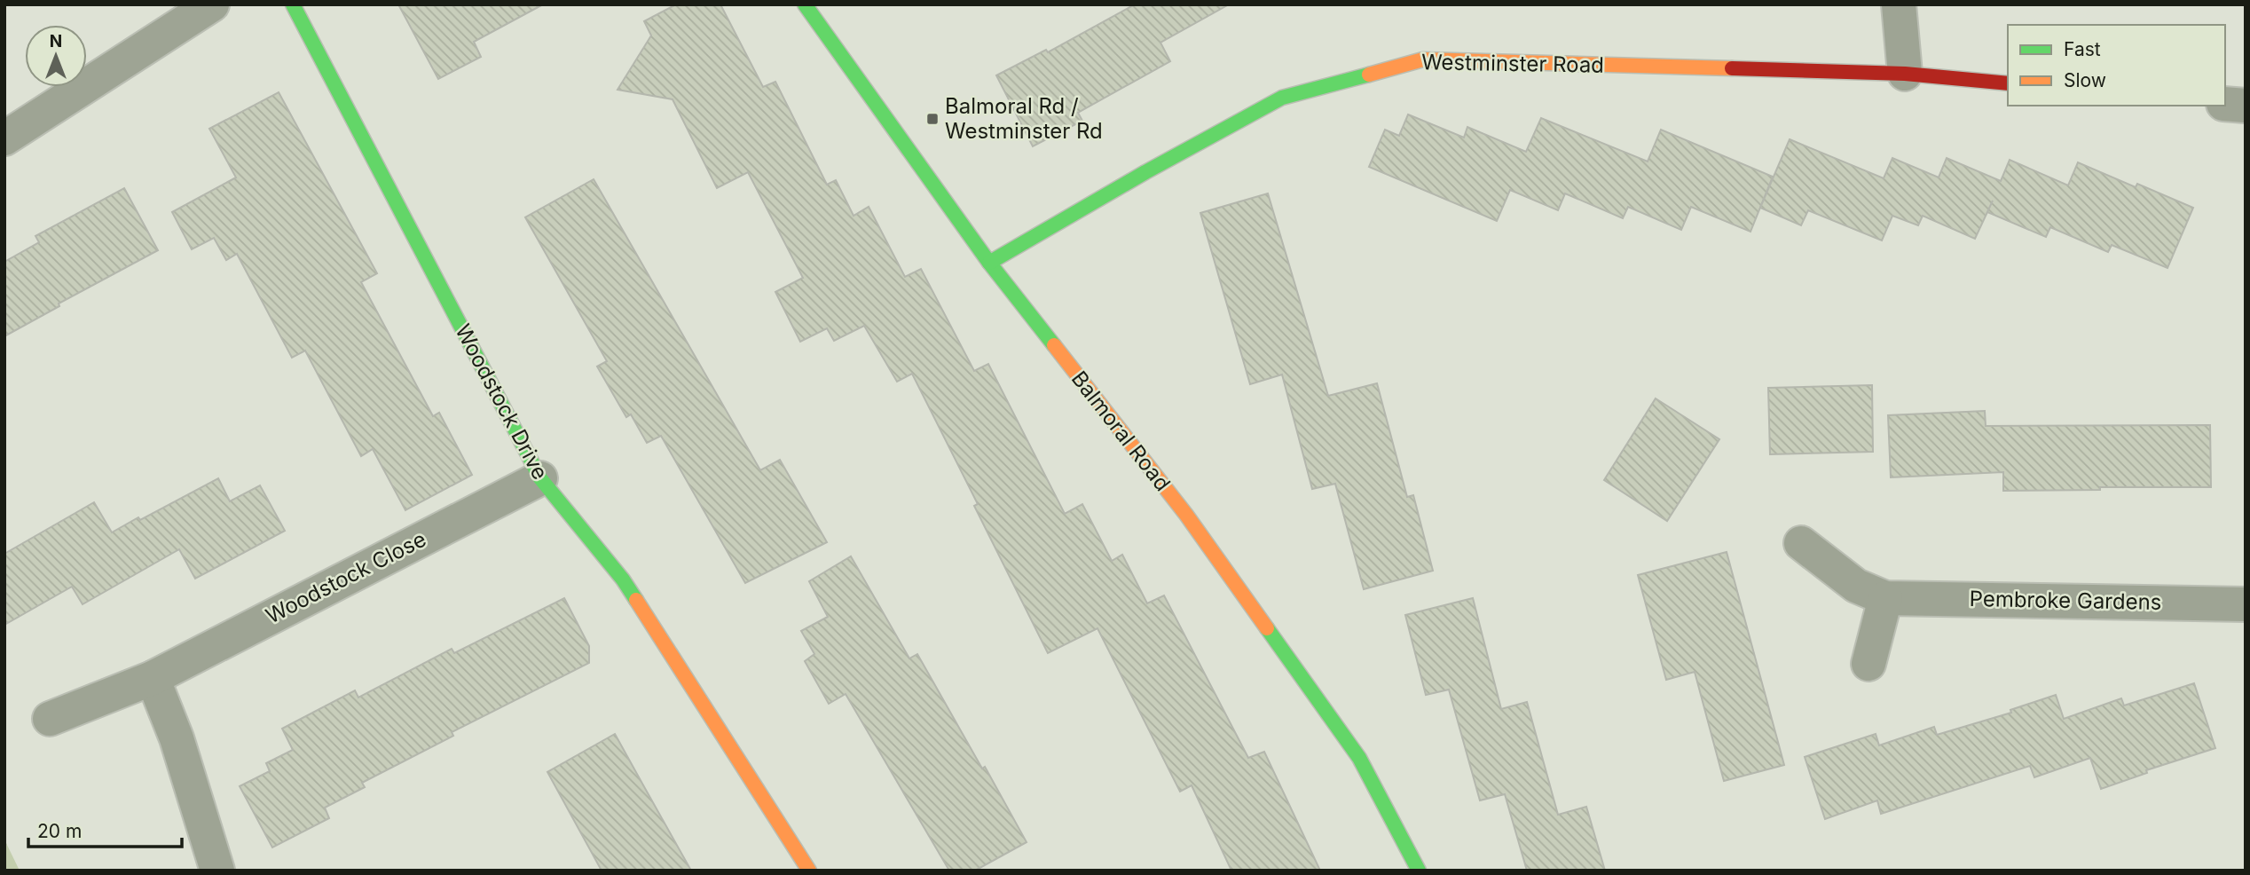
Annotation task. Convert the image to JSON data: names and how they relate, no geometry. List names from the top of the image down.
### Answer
{
  "streets": {
    "street": [
      "Westminster Road",
      "Woodstock Drive",
      "Balmoral Road",
      "Woodstock Close",
      "Pembroke Gardens"
    ]
  },
  "crossings": [
    ["Westminster Road", "Balmoral Road"],
    ["Woodstock Drive", "Woodstock Close"]
  ],
  "places": {
    "transit": ["Balmoral Rd / Westminster Rd"]
  },
  "legend": ["Fast", "Slow"],
  "scale_bar": "20 m",
  "north": "top"
}
